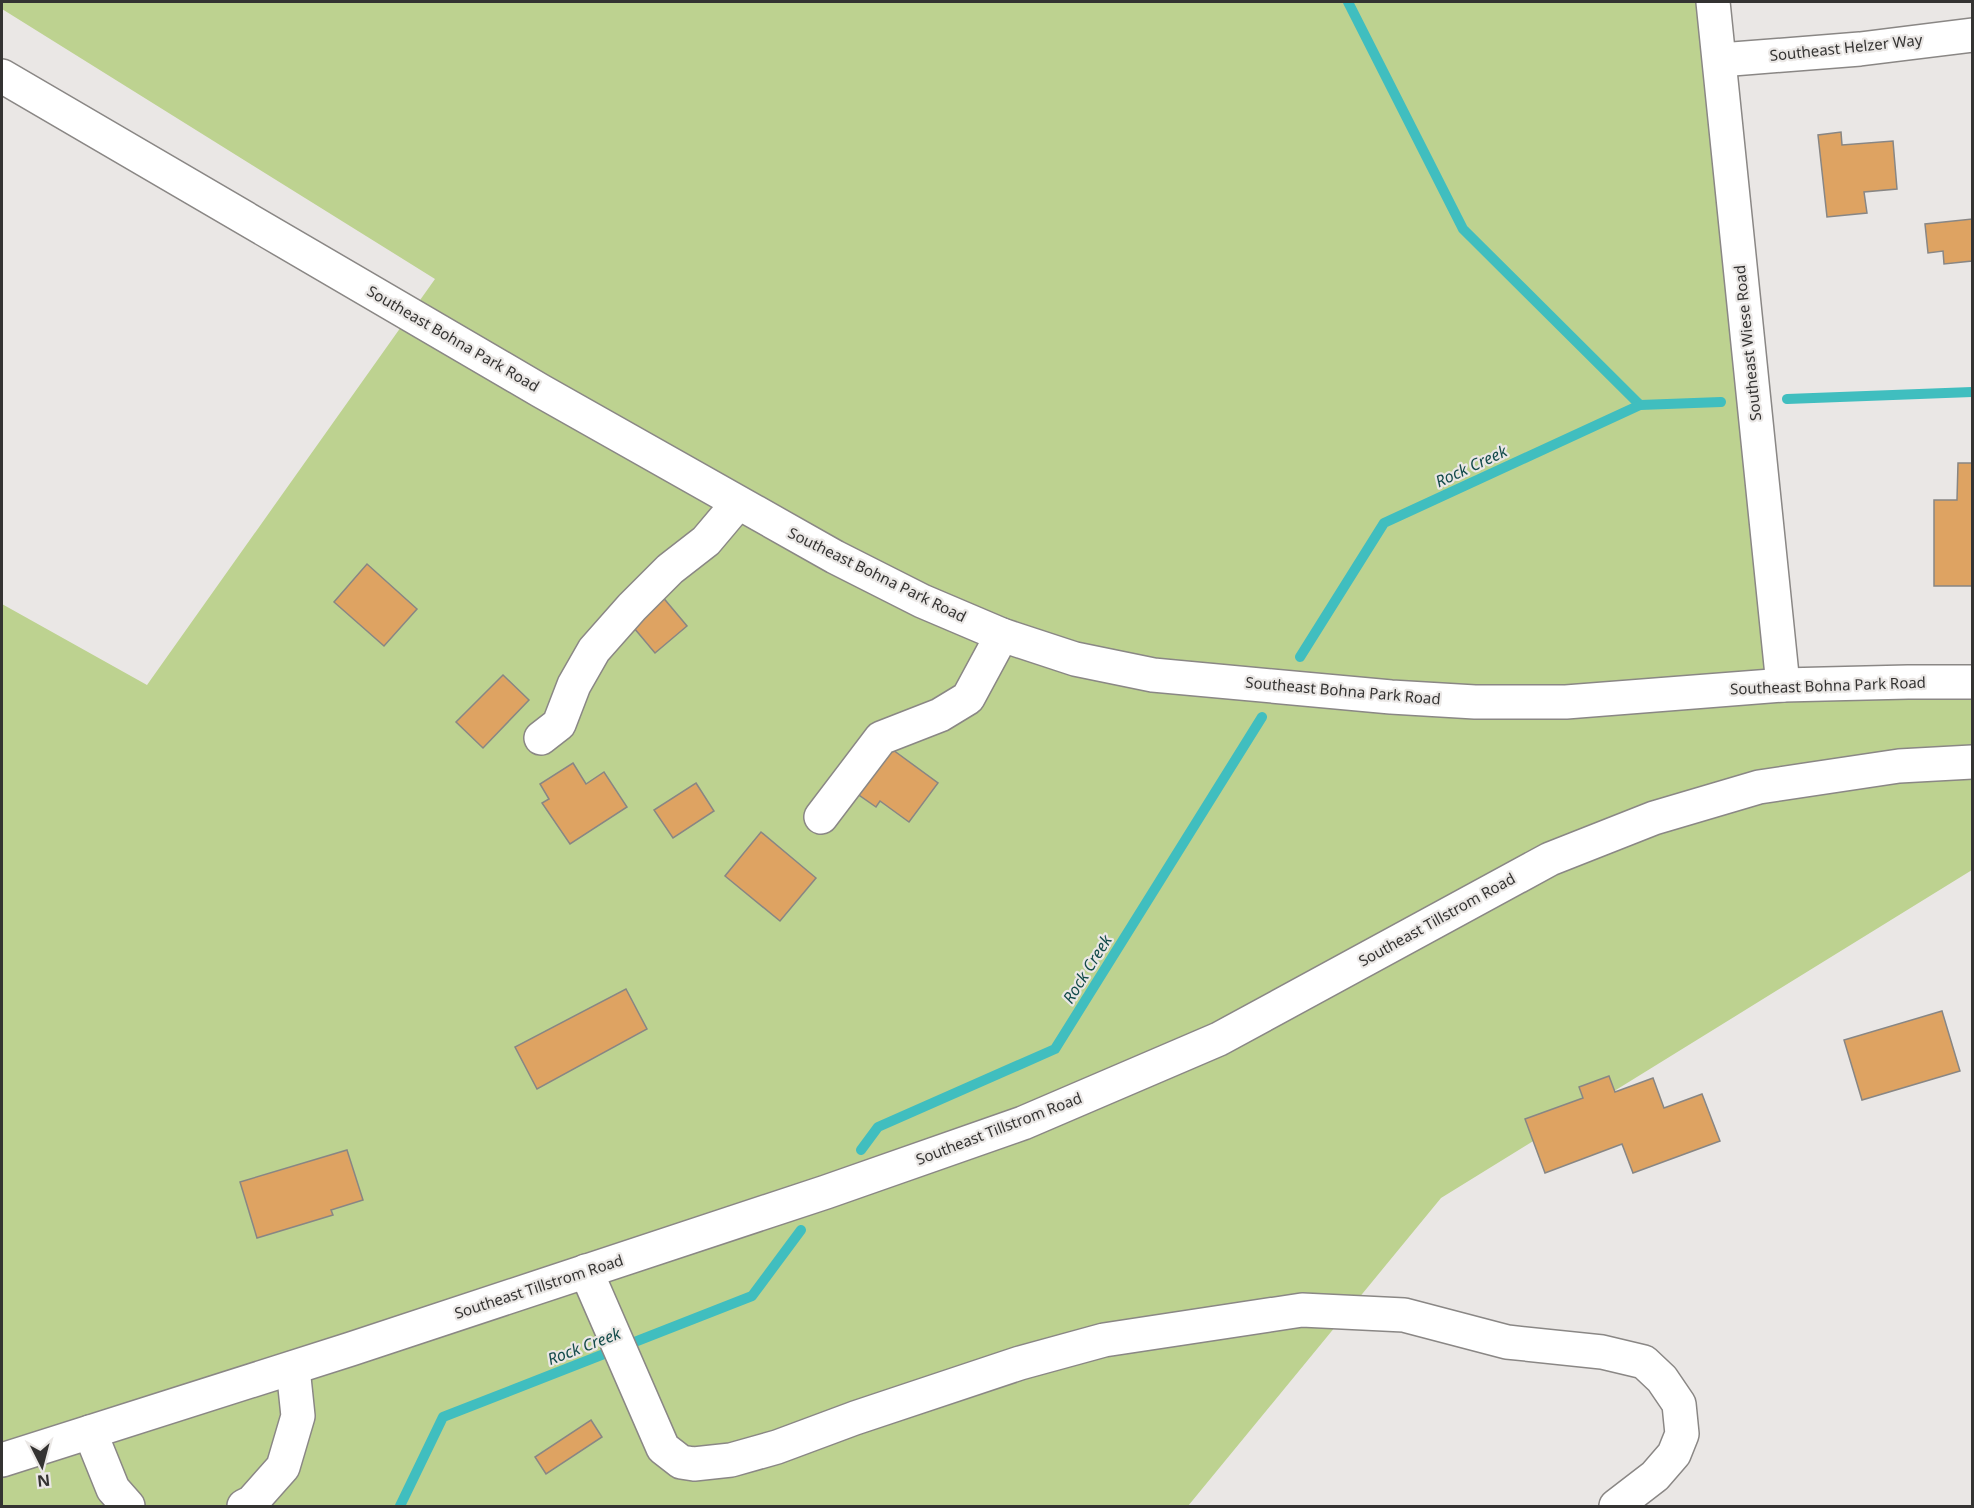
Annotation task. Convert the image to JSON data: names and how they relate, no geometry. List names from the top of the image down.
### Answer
{
  "streets": {
    "street": [
      "Southeast Helzer Way",
      "Southeast Bohna Park Road",
      "Southeast Wiese Road",
      "Southeast Tillstrom Road"
    ]
  },
  "crossings": [
    ["Southeast Helzer Way", "Southeast Wiese Road"],
    ["Southeast Bohna Park Road", "Southeast Wiese Road"]
  ],
  "water": ["Rock Creek"],
  "north": "bottom"
}
